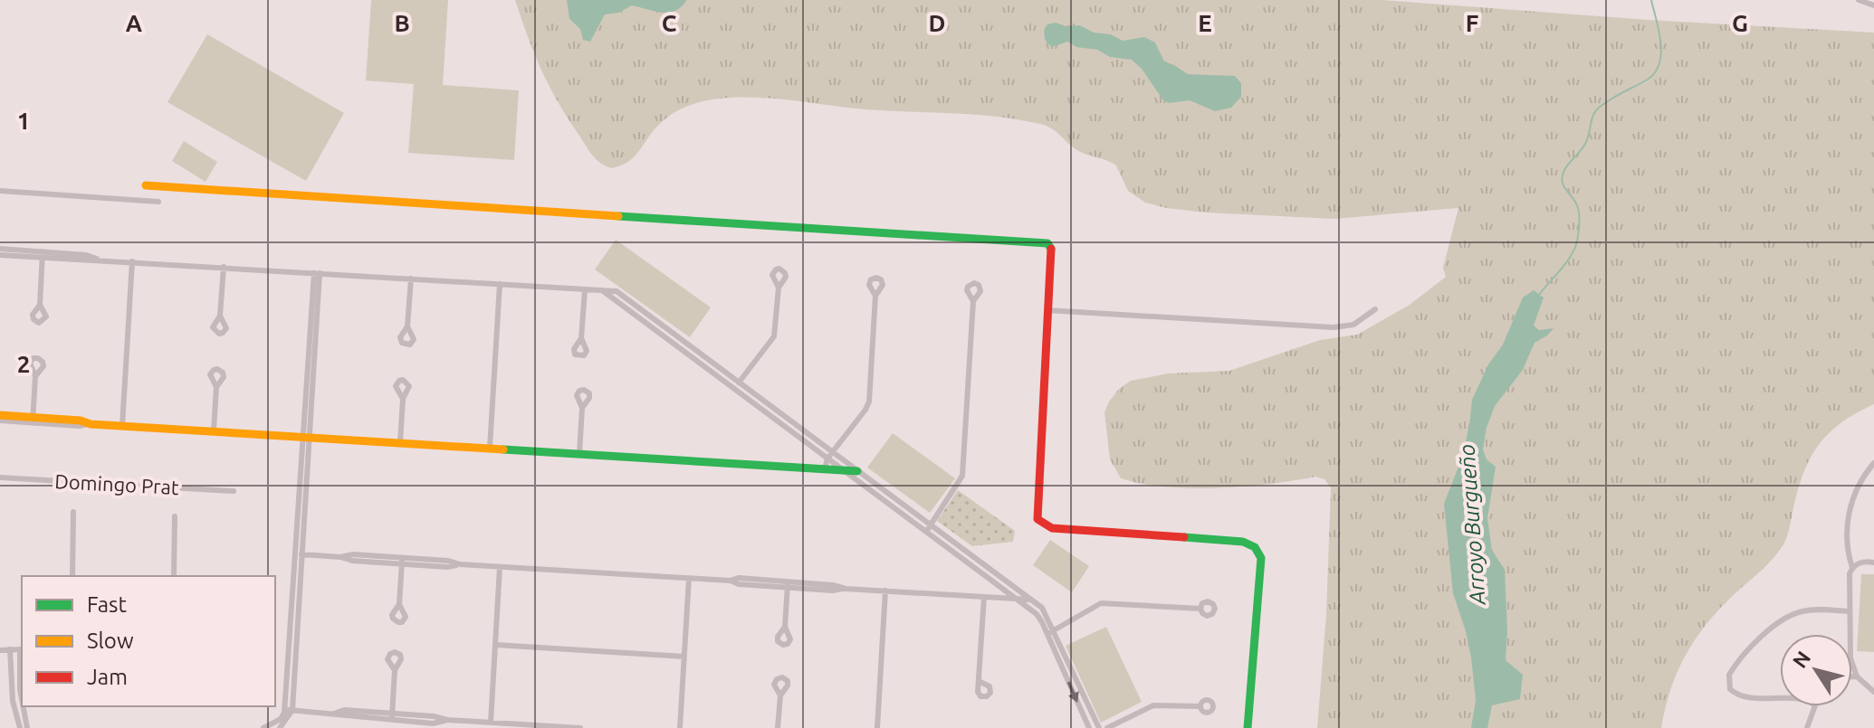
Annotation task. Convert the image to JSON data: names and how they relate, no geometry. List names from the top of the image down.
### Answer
{
  "streets": {
    "street": ["Domingo Prat"]
  },
  "water": ["Arroyo Burgueño"],
  "legend": ["Fast", "Slow", "Jam"],
  "north": "top left",
  "grid": {
    "columns": [
      "A",
      "B",
      "C",
      "D",
      "E",
      "F",
      "G"
    ],
    "rows": ["1", "2"]
  }
}
